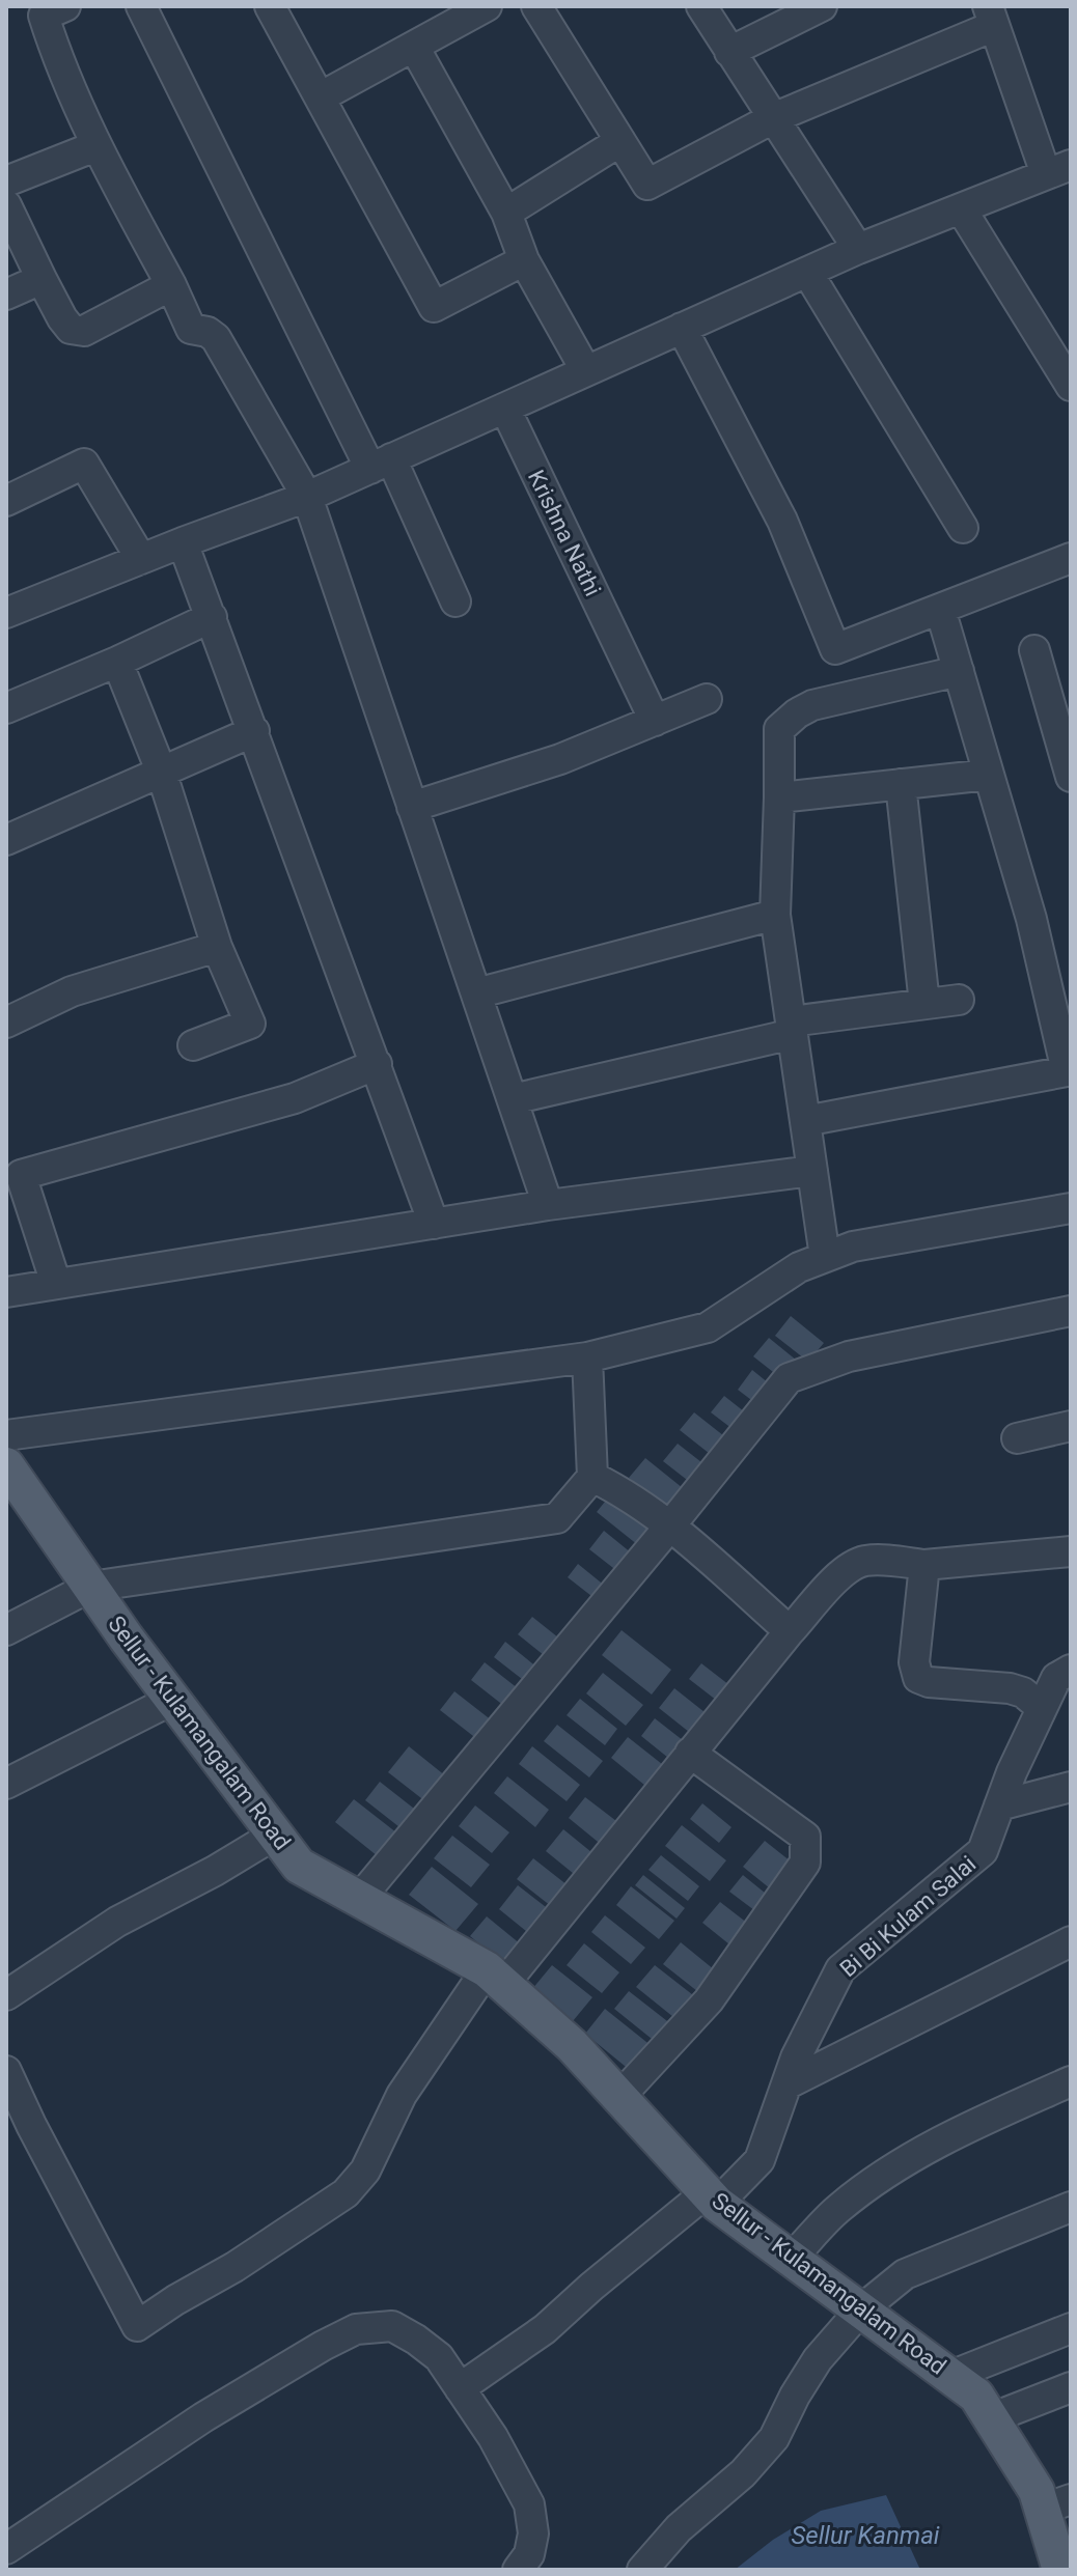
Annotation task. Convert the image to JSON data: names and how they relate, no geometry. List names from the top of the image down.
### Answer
{
  "streets": {
    "main road": ["Sellur - Kulamangalam Road"],
    "street": ["Krishna Nathi", "Bi Bi Kulam Salai"]
  },
  "crossings": [
    ["Sellur - Kulamangalam Road", "Bi Bi Kulam Salai"]
  ],
  "water": ["Sellur Kanmai"]
}
